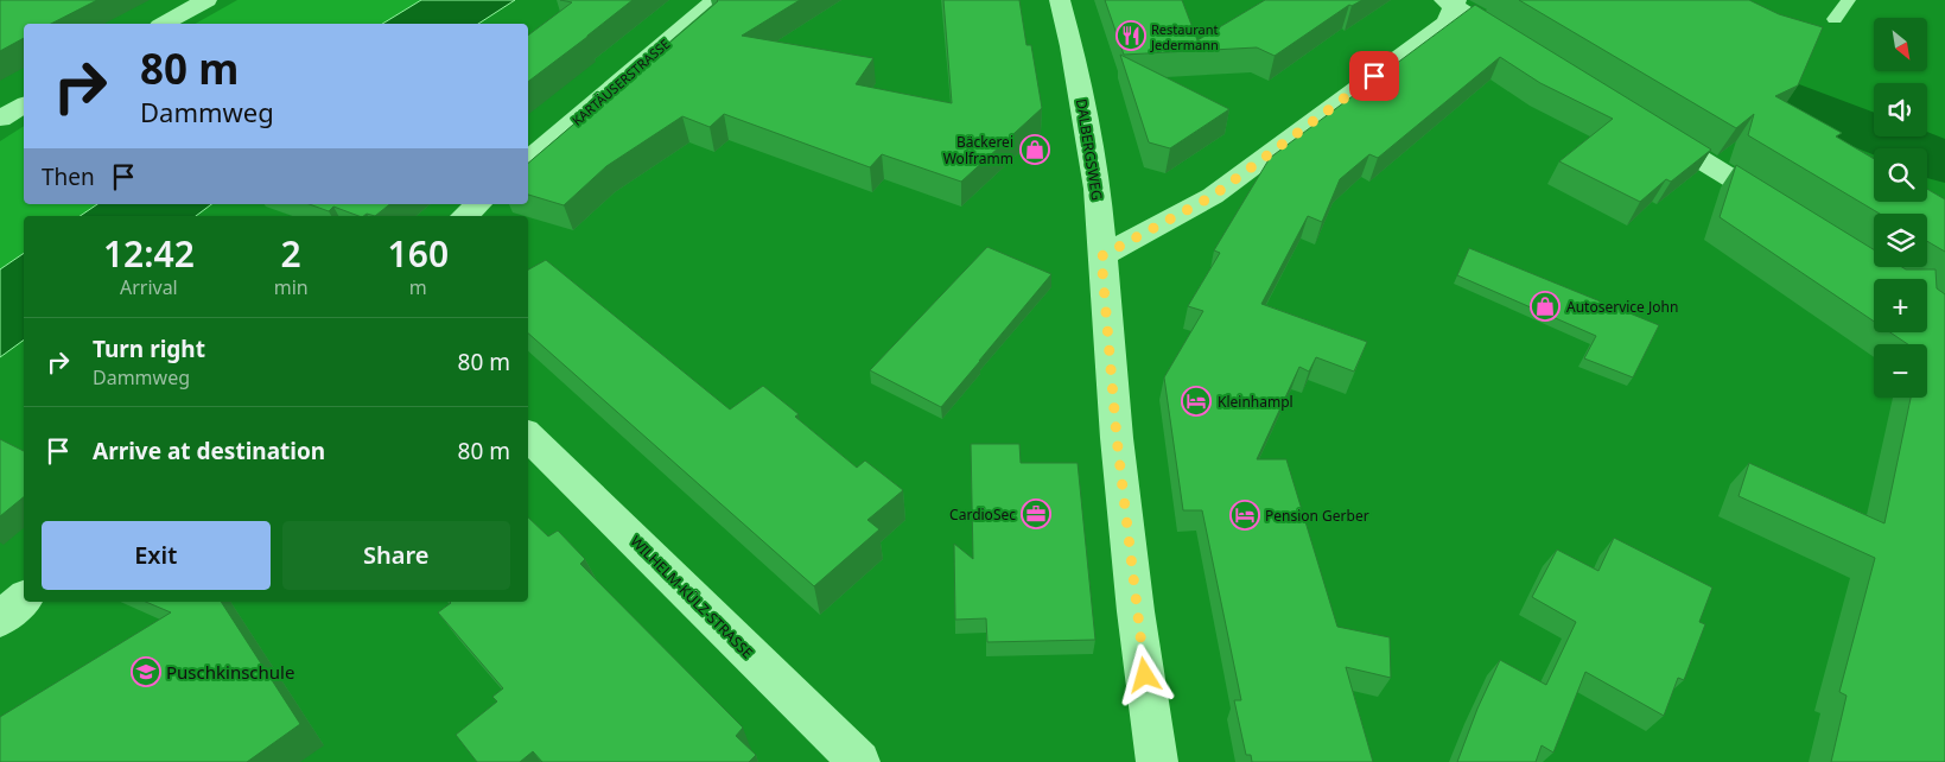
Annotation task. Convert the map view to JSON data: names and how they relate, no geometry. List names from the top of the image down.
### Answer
{
  "streets": {
    "street": ["KARTÄUSERSTRASSE", "DALBERGSWEG", "WILHELM-KÜLZ-STRASSE"]
  },
  "places": {
    "restaurant": ["Restaurant Jedermann"],
    "shop": ["Bäckerei Wolframm", "Autoservice John"],
    "hotel": ["Kleinhampl", "Pension Gerber"],
    "office": ["CardioSec"],
    "school or university": ["Puschkinschule"]
  },
  "north": "bottom right",
  "page": {
    "map_buttons": ["+", "−"],
    "turn": ["80 m", "Dammweg"],
    "then": "Then",
    "eta": [
      "12:42",
      "Arrival",
      "2",
      "min",
      "160",
      "m"
    ],
    "list": [
      {
        "name": "Turn right",
        "note": "Dammweg",
        "value": "80 m"
      },
      {
        "name": "Arrive at destination",
        "value": "80 m"
      }
    ],
    "buttons": ["Exit", "Share"]
  }
}
